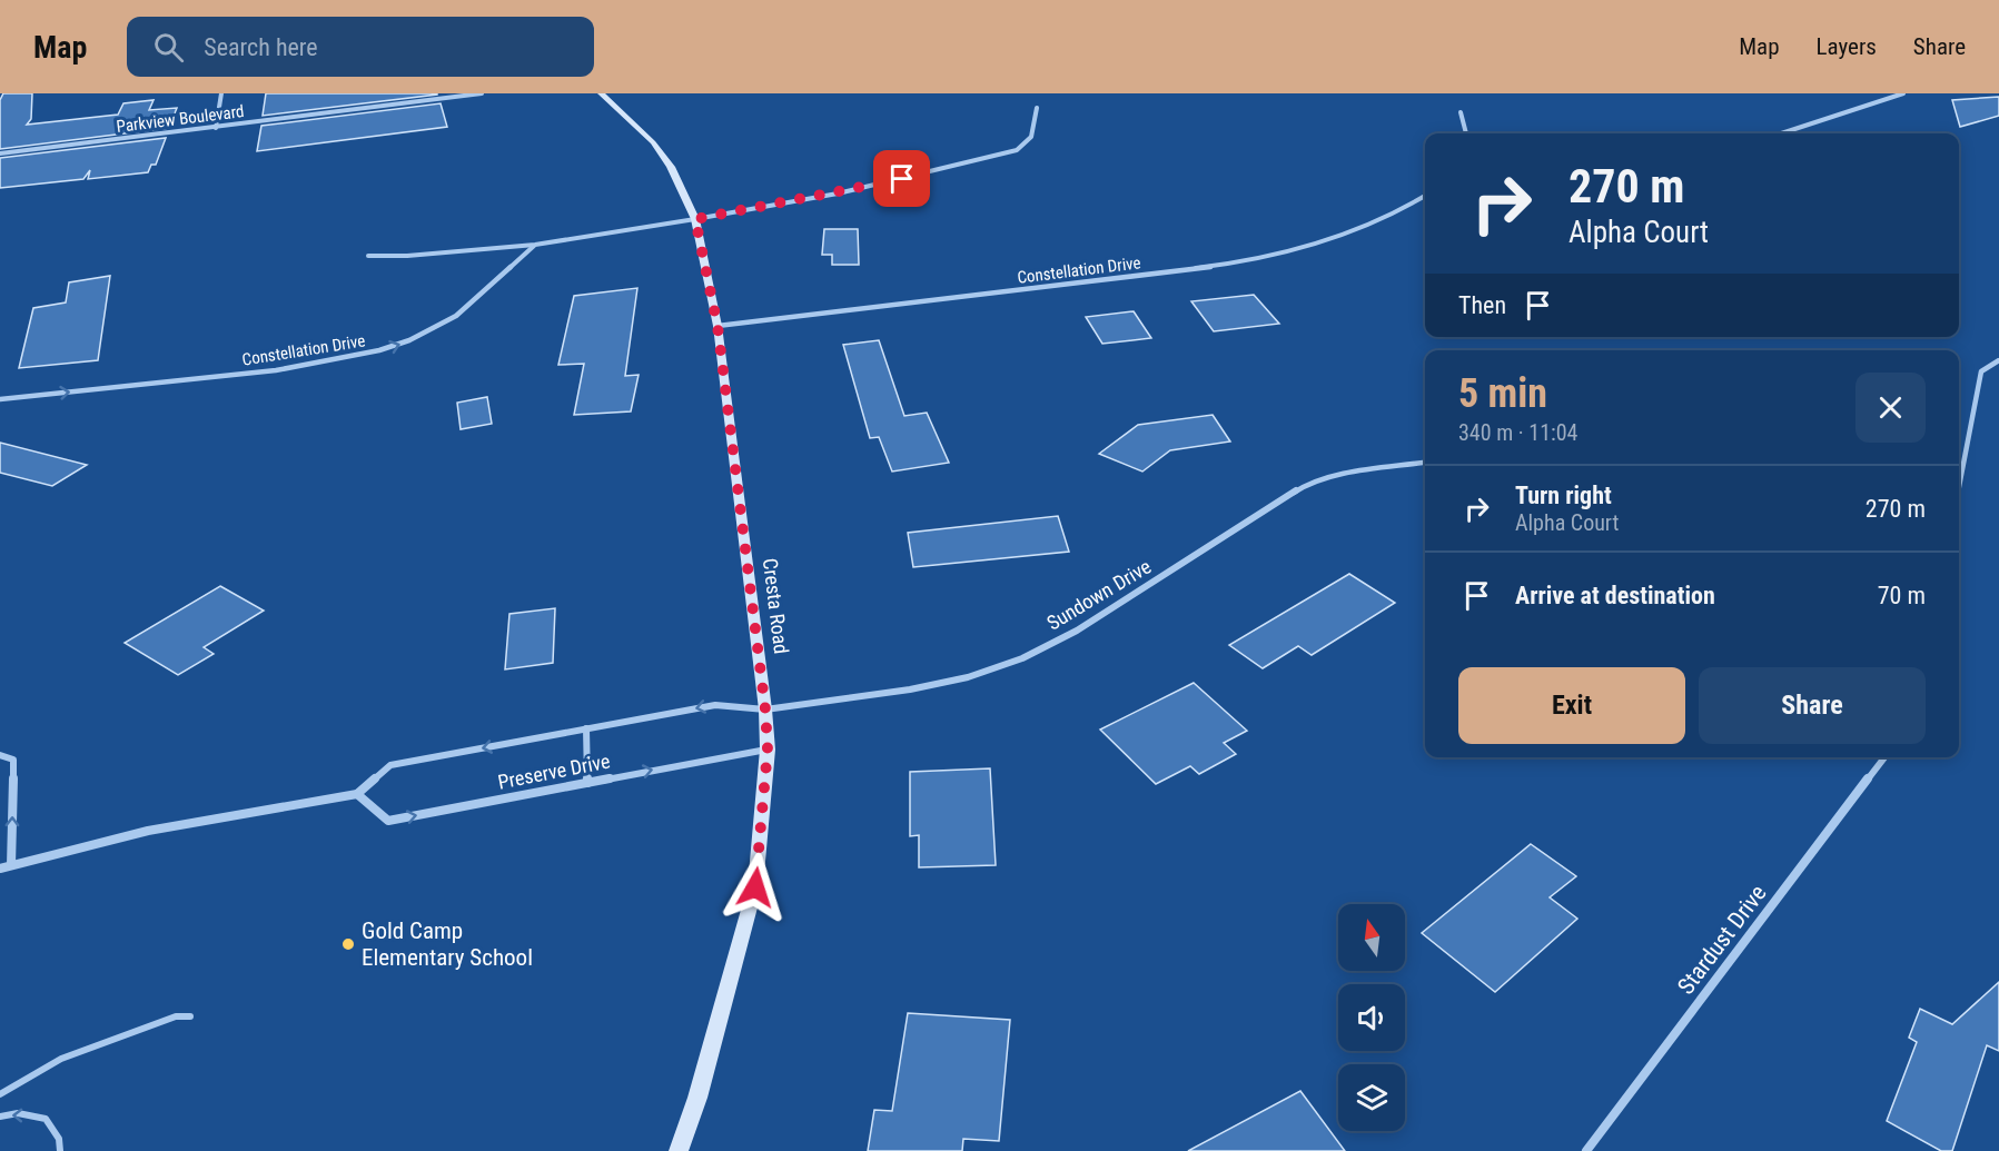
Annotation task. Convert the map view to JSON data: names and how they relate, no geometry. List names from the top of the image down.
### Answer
{
  "streets": {
    "main road": ["Cresta Road"],
    "street": [
      "Parkview Boulevard",
      "Constellation Drive",
      "Sundown Drive",
      "Preserve Drive",
      "Stardust Drive"
    ]
  },
  "crossings": [
    ["Constellation Drive", "Cresta Road"],
    ["Sundown Drive", "Cresta Road"],
    ["Sundown Drive", "Preserve Drive"],
    ["Cresta Road", "Preserve Drive"]
  ],
  "one_way": ["Constellation Drive"],
  "places": ["Gold Camp Elementary School"],
  "north": "top",
  "page": {
    "header": "Map",
    "search": "Search here",
    "nav": ["Map", "Layers", "Share"],
    "turn": ["270 m", "Alpha Court"],
    "then": "Then",
    "heading": ["5 min", "340 m · 11:04"],
    "list": [
      {
        "name": "Turn right",
        "note": "Alpha Court",
        "value": "270 m"
      },
      {
        "name": "Arrive at destination",
        "value": "70 m"
      }
    ],
    "buttons": ["Exit", "Share"]
  }
}
